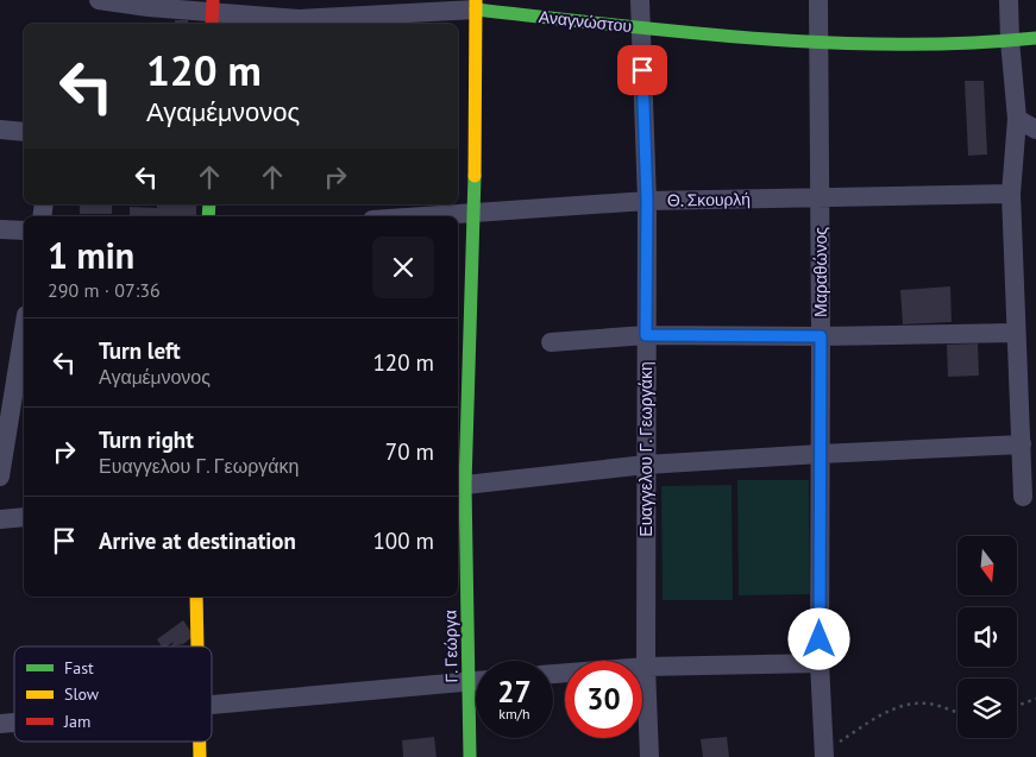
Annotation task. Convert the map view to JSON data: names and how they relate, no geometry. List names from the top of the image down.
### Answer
{
  "streets": {
    "street": [
      "Αναγνώστου",
      "Θ. Σκουρλή",
      "Μαραθώνος",
      "Ευαγγελου Γ. Γεωργάκη",
      "Γ. Γεώργα"
    ]
  },
  "crossings": [
    ["Αναγνώστου", "Μαραθώνος"],
    ["Αναγνώστου", "Ευαγγελου Γ. Γεωργάκη"],
    ["Αναγνώστου", "Γ. Γεώργα"],
    ["Θ. Σκουρλή", "Μαραθώνος"],
    ["Θ. Σκουρλή", "Ευαγγελου Γ. Γεωργάκη"],
    ["Θ. Σκουρλή", "Γ. Γεώργα"]
  ],
  "legend": ["Fast", "Slow", "Jam"],
  "north": "bottom",
  "page": {
    "turn": ["120 m", "Αγαμέμνονος"],
    "heading": ["1 min", "290 m · 07:36"],
    "list": [
      {
        "name": "Turn left",
        "note": "Αγαμέμνονος",
        "value": "120 m"
      },
      {
        "name": "Turn right",
        "note": "Ευαγγελου Γ. Γεωργάκη",
        "value": "70 m"
      },
      {
        "name": "Arrive at destination",
        "value": "100 m"
      }
    ],
    "speed": "27 km/h",
    "limit": "30"
  }
}
